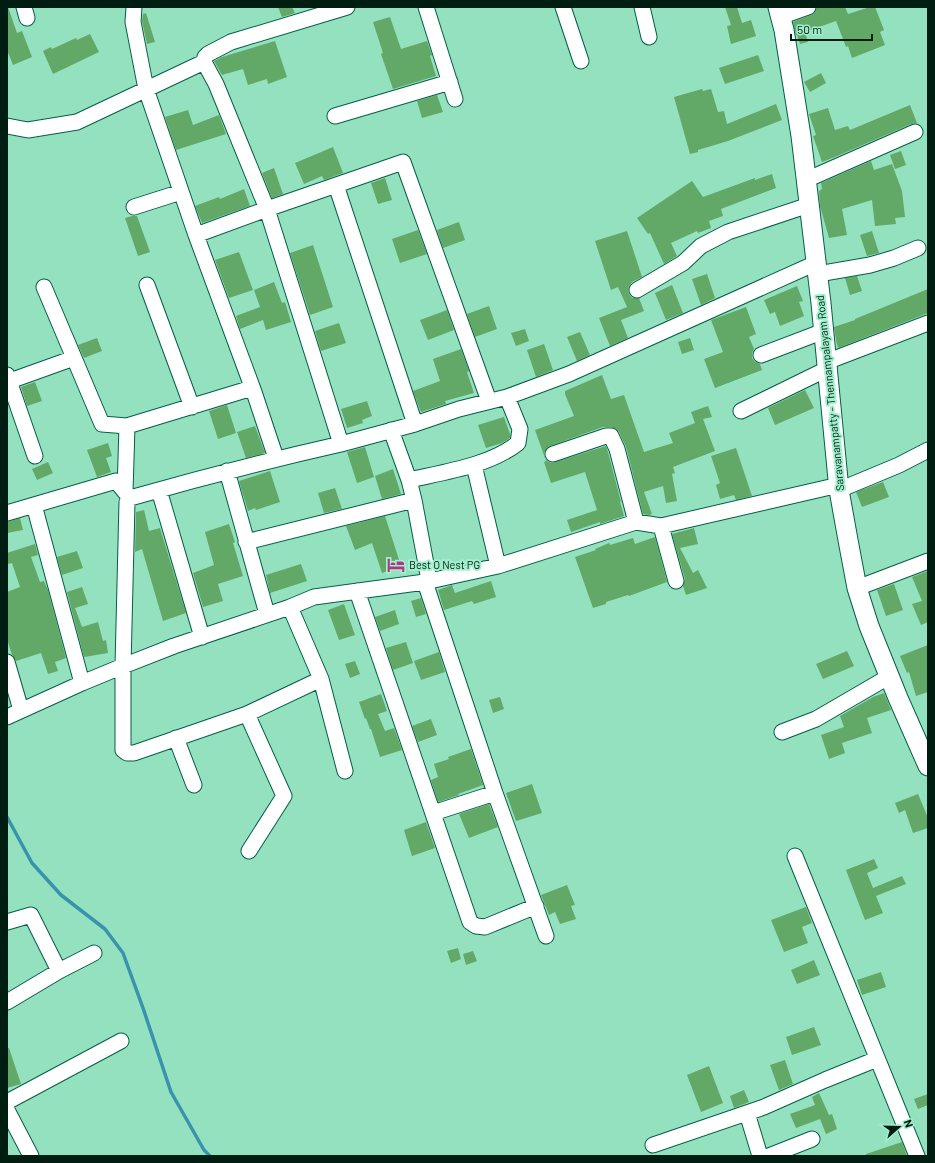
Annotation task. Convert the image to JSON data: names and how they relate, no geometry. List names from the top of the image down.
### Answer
{
  "streets": {
    "main road": ["Saravanampatty - Thennampalayam Road"]
  },
  "places": {
    "hotel": ["Best O Nest PG"]
  },
  "scale_bar": "50 m",
  "north": "right"
}
